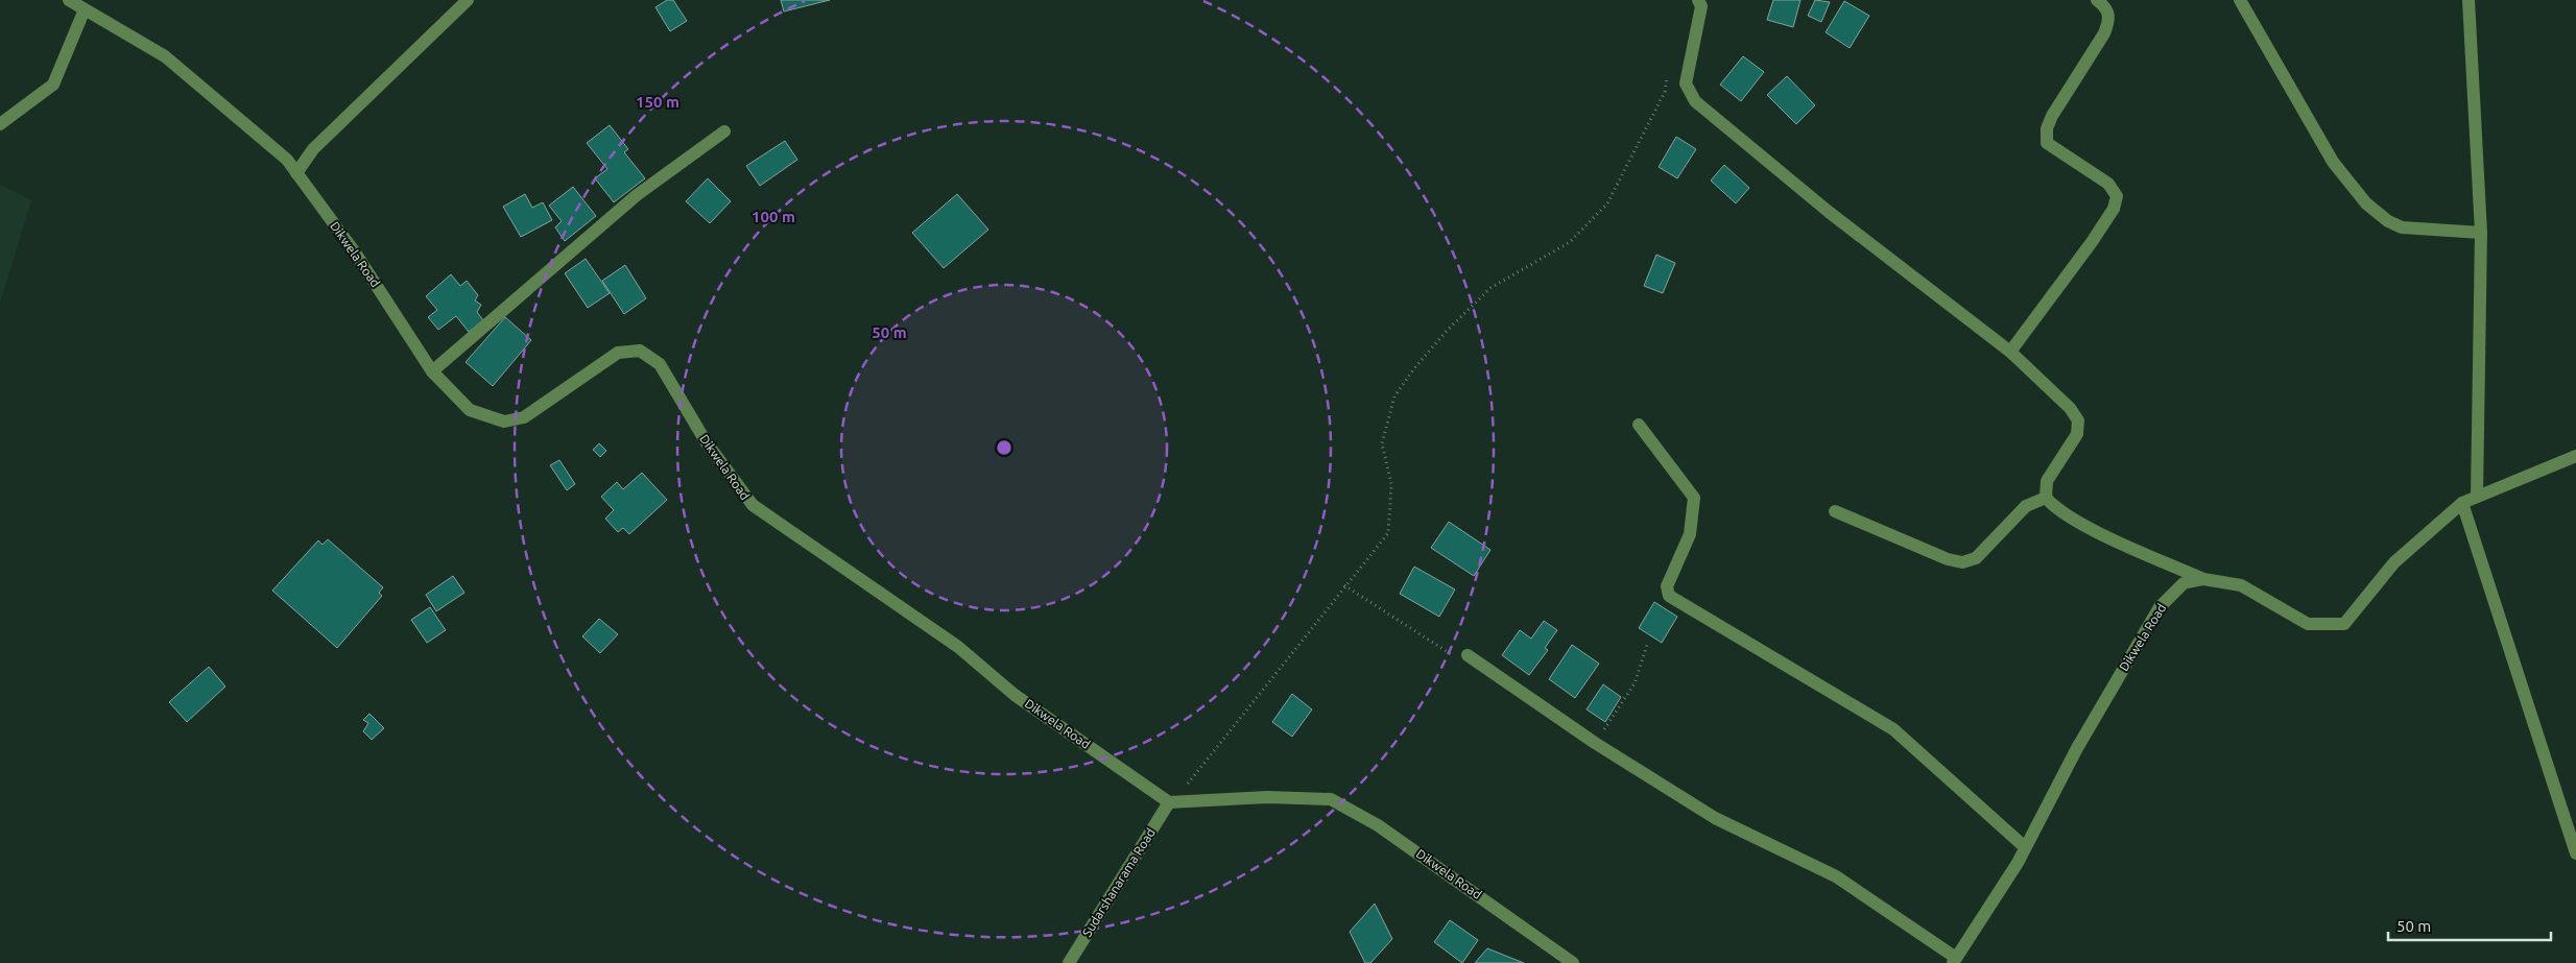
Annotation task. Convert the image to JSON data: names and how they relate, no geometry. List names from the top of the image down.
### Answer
{
  "streets": {
    "street": ["Dikwela Road", "Sudarshanarama Road"]
  },
  "crossings": [
    ["Dikwela Road", "Sudarshanarama Road"]
  ],
  "scale_bar": "50 m",
  "rings": ["150 m", "100 m", "50 m"]
}
